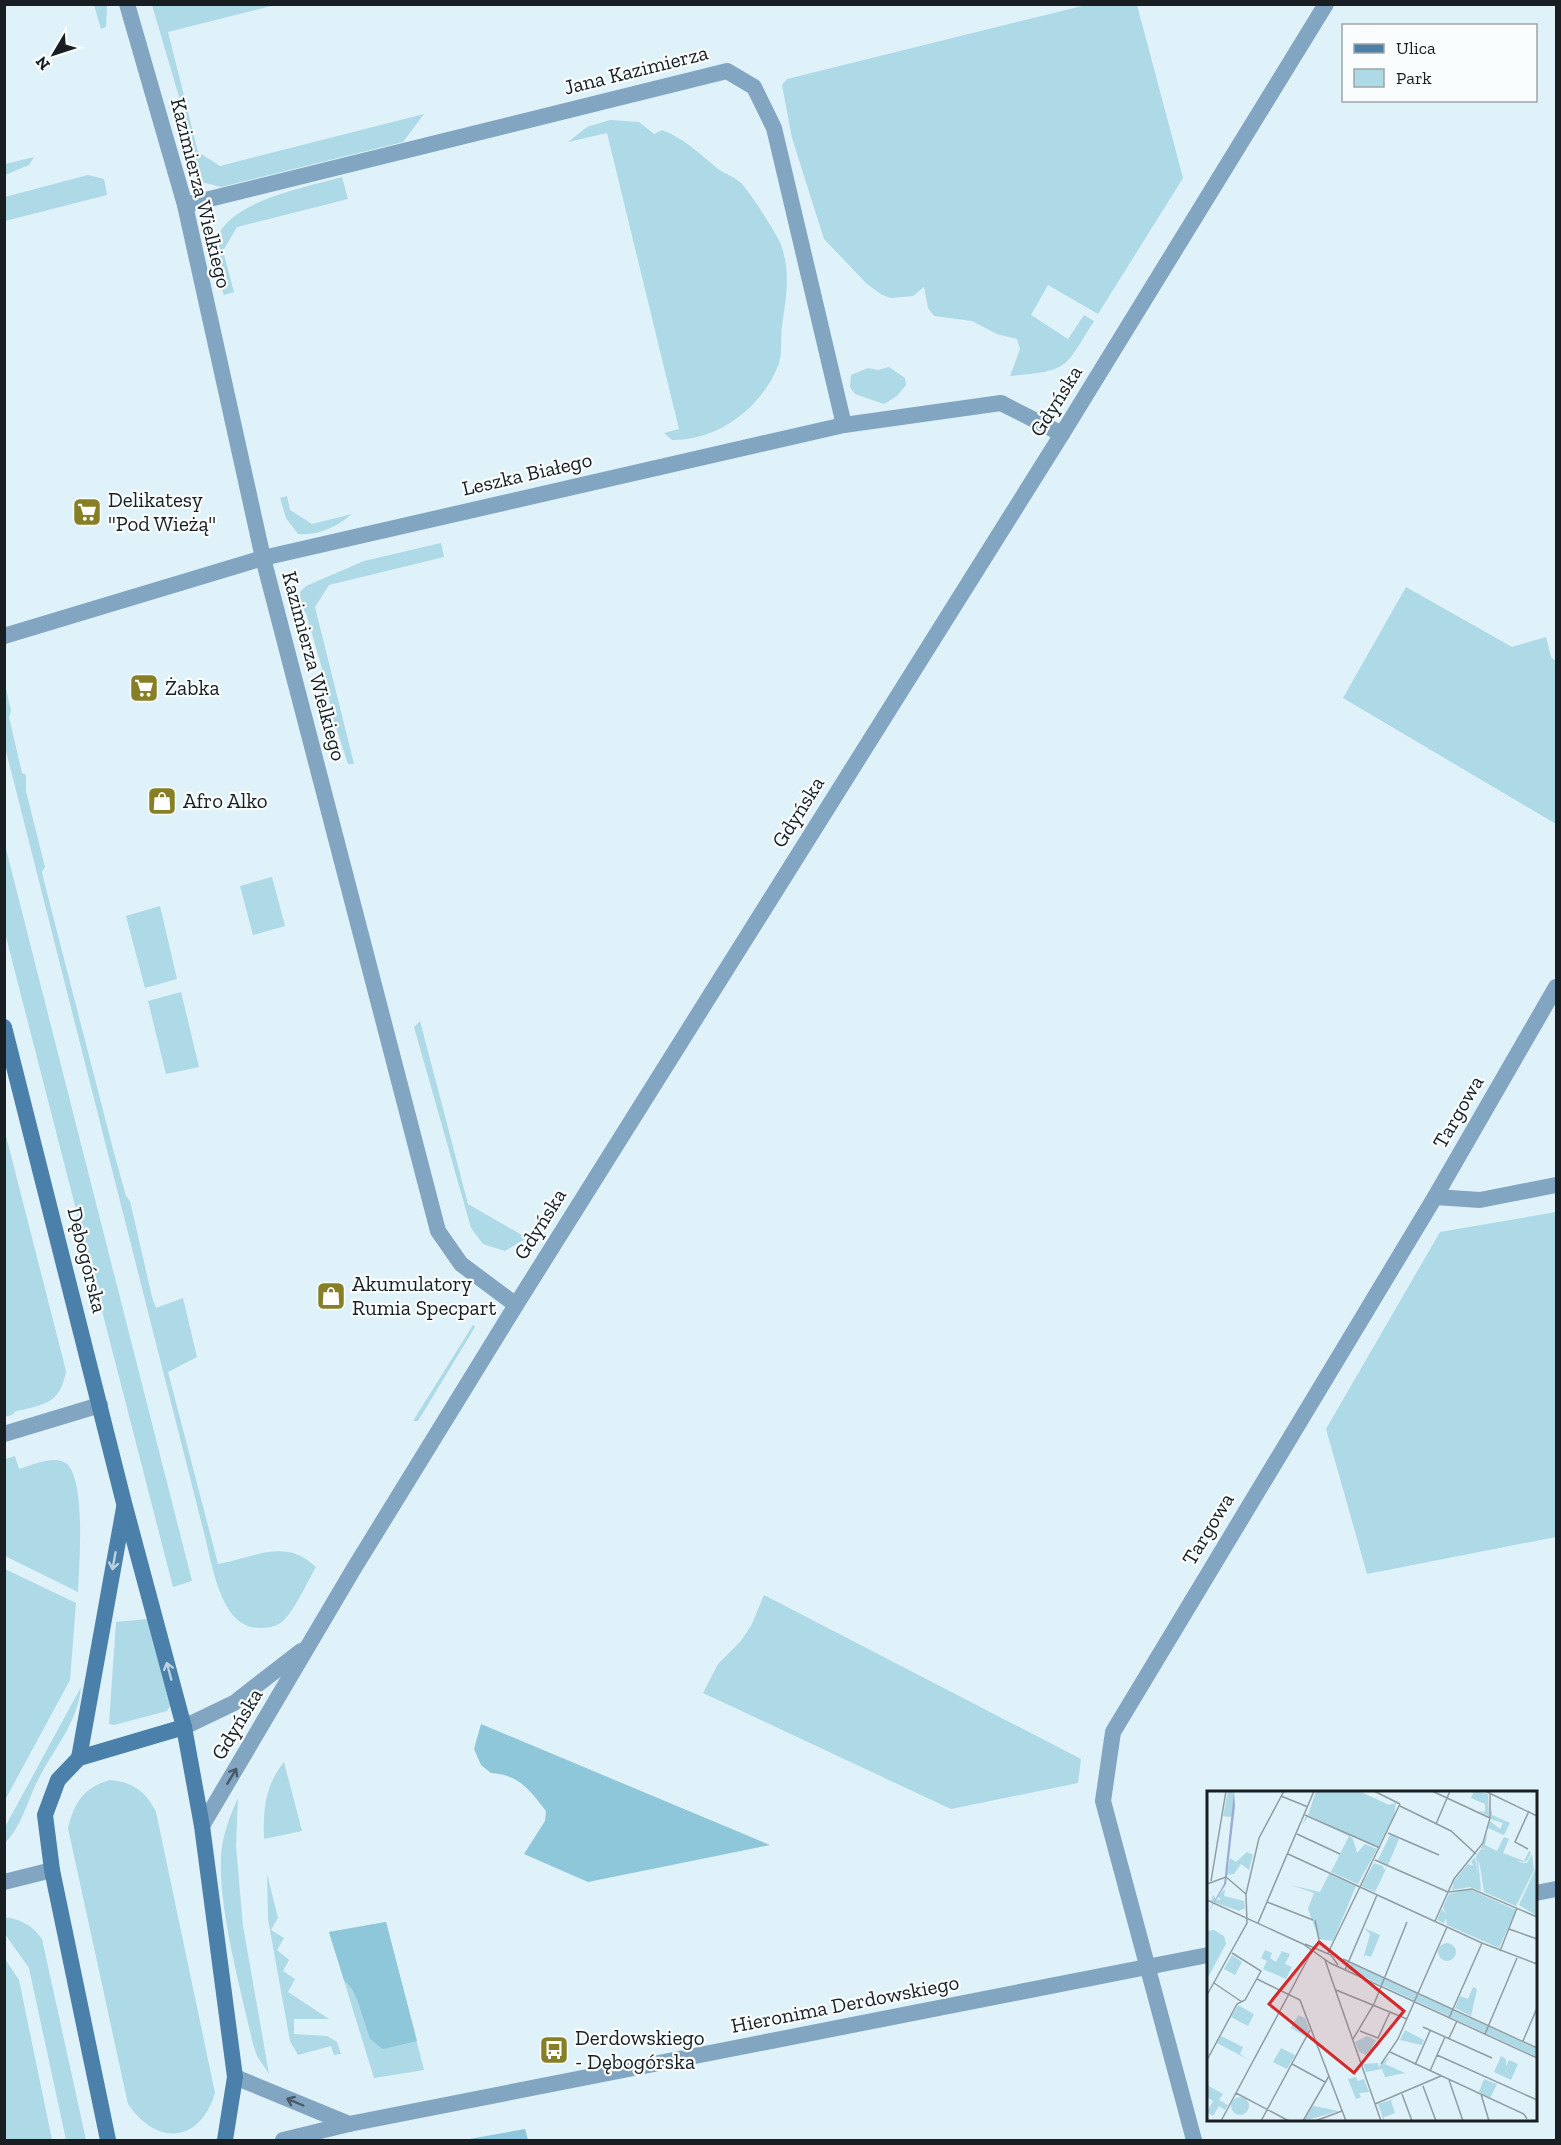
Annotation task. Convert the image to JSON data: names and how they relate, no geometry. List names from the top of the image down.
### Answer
{
  "streets": {
    "main road": ["Dębogórska"],
    "street": [
      "Jana Kazimierza",
      "Kazimierza Wielkiego",
      "Gdyńska",
      "Leszka Białego",
      "Targowa",
      "Hieronima Derdowskiego"
    ]
  },
  "crossings": [
    ["Jana Kazimierza", "Kazimierza Wielkiego"],
    ["Jana Kazimierza", "Leszka Białego"],
    ["Kazimierza Wielkiego", "Gdyńska"],
    ["Kazimierza Wielkiego", "Leszka Białego"],
    ["Gdyńska", "Leszka Białego"],
    ["Gdyńska", "Dębogórska"],
    ["Targowa", "Hieronima Derdowskiego"]
  ],
  "places": {
    "supermarket": ["Delikatesy \"Pod Wieżą\"", "Żabka"],
    "shop": ["Afro Alko", "Akumulatory Rumia Specpart"],
    "bus stop": ["Derdowskiego - Dębogórska"]
  },
  "legend": ["Ulica", "Park"],
  "north": "bottom left"
}
